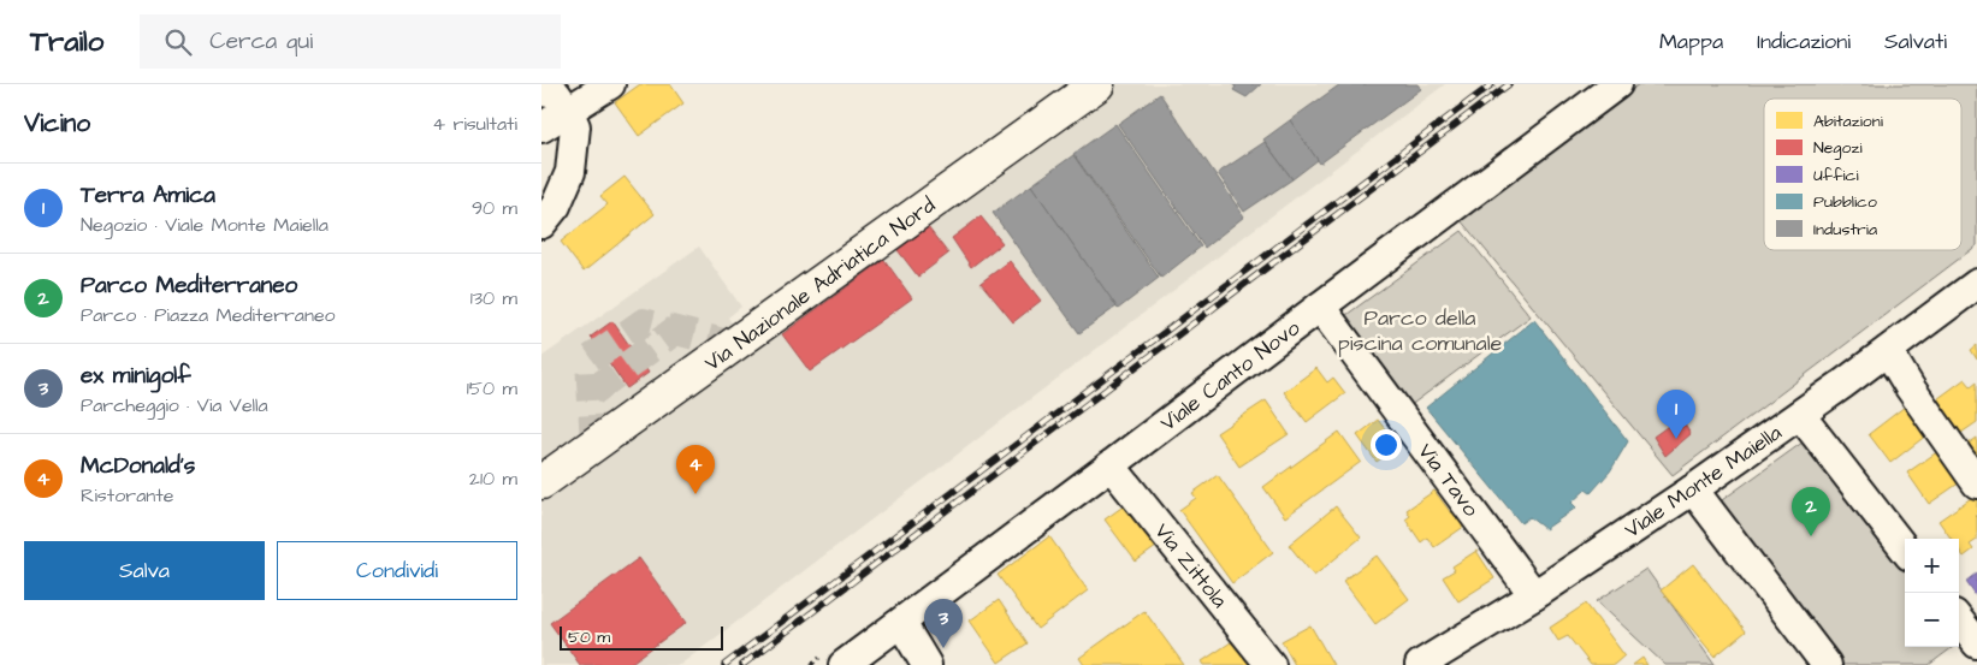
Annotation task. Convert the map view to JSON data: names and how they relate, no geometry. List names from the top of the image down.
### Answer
{
  "streets": {
    "main road": ["Via Nazionale Adriatica Nord"],
    "street": [
      "Viale Canto Novo",
      "Via Tavo",
      "Viale Monte Maiella",
      "Via Zittola"
    ]
  },
  "crossings": [
    ["Viale Canto Novo", "Via Tavo"],
    ["Viale Canto Novo", "Via Zittola"],
    ["Via Tavo", "Viale Monte Maiella"]
  ],
  "parks": ["Parco della piscina comunale"],
  "legend": [
    "Abitazioni",
    "Negozi",
    "Uffici",
    "Pubblico",
    "Industria"
  ],
  "scale_bar": "50 m",
  "page": {
    "header": "Trailo",
    "search": "Cerca qui",
    "nav": ["Mappa", "Indicazioni", "Salvati"],
    "heading": ["Vicino", "4 risultati"],
    "list": [
      {
        "mark": "1",
        "name": "Terra Amica",
        "note": "Negozio · Viale Monte Maiella",
        "value": "90 m"
      },
      {
        "mark": "2",
        "name": "Parco Mediterraneo",
        "note": "Parco · Piazza Mediterraneo",
        "value": "130 m"
      },
      {
        "mark": "3",
        "name": "ex minigolf",
        "note": "Parcheggio · Via Vella",
        "value": "150 m"
      },
      {
        "mark": "4",
        "name": "McDonald's",
        "note": "Ristorante",
        "value": "210 m"
      }
    ],
    "pins": [
      "1",
      "4",
      "2",
      "3"
    ],
    "buttons": ["Salva", "Condividi"],
    "map_buttons": ["+", "−"],
    "scale": "50 m"
  }
}
